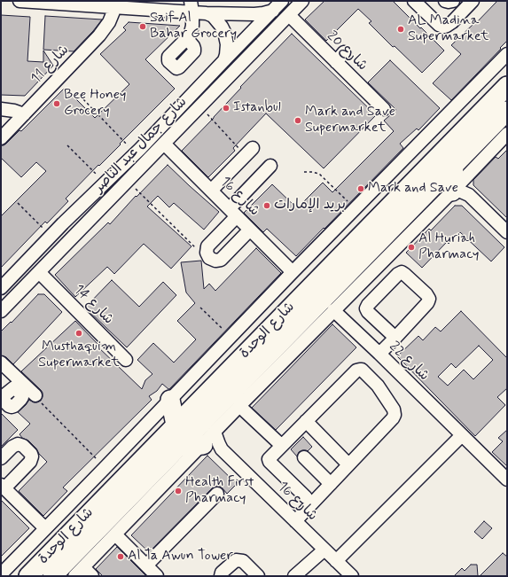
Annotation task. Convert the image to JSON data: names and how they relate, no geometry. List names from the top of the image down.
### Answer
{
  "streets": {
    "highway": ["شارع الوحدة"],
    "street": [
      "شارع 20",
      "شارع 11",
      "شارع جمال عبد الناصر",
      "شارع 16",
      "شارع 14",
      "شارع 22"
    ]
  },
  "crossings": [
    ["شارع 20", "شارع جمال عبد الناصر"],
    ["شارع جمال عبد الناصر", "شارع 16"],
    ["شارع جمال عبد الناصر", "شارع 14"]
  ],
  "places": [
    "Saif Al Bahar Grocery",
    "AL Madina Supermarket",
    "Bee Honey Grocery",
    "Istanbul",
    "Mark and Save Supermarket",
    "Mark and Save",
    "بريد الإمارات",
    "Al Huriah Pharmacy",
    "Musthaquim Supermarket",
    "Health First Pharmacy",
    "Al Ta Awun Tower"
  ]
}
